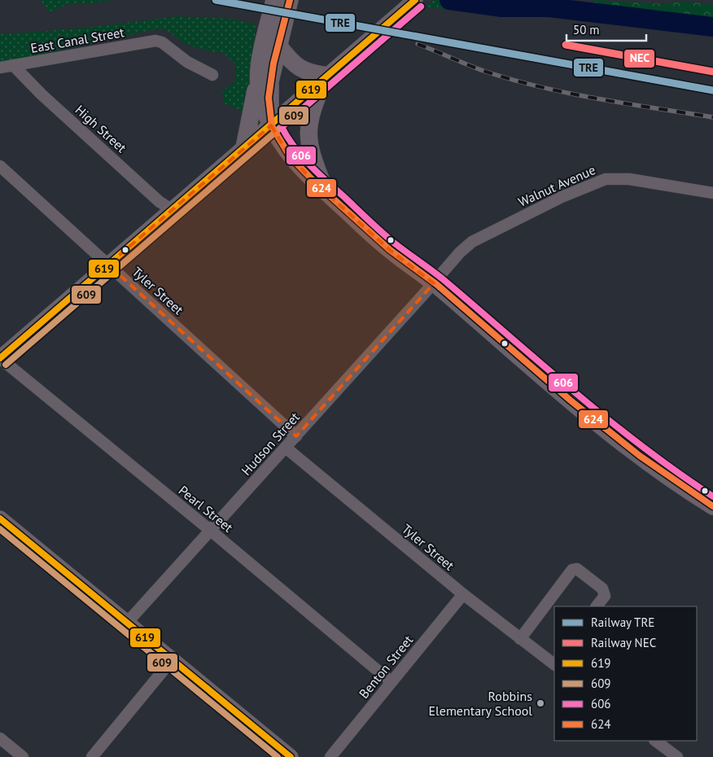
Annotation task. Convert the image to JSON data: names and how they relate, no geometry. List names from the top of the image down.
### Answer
{
  "streets": {
    "street": [
      "East Canal Street",
      "High Street",
      "Walnut Avenue",
      "Tyler Street",
      "Hudson Street",
      "Pearl Street",
      "Benton Street"
    ]
  },
  "crossings": [
    ["East Canal Street", "High Street"],
    ["Walnut Avenue", "Hudson Street"],
    ["Tyler Street", "Hudson Street"],
    ["Tyler Street", "Benton Street"],
    ["Hudson Street", "Pearl Street"],
    ["Pearl Street", "Benton Street"]
  ],
  "places": ["Robbins Elementary School"],
  "lines": [
    "rail line TRE",
    "transit line 619",
    "transit line 624",
    "transit line 609",
    "transit line 606",
    "rail line NEC"
  ],
  "legend": [
    "Railway TRE",
    "Railway NEC",
    "619",
    "609",
    "606",
    "624"
  ],
  "scale_bar": "50 m"
}
